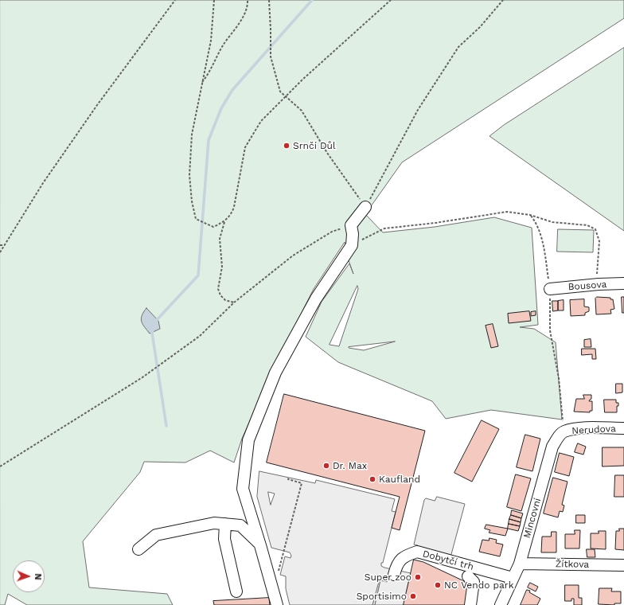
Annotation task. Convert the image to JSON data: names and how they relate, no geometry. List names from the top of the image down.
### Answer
{
  "streets": {
    "street": [
      "Bousova",
      "Nerudova",
      "Mincovní",
      "Dobytčí trh",
      "Žítkova"
    ]
  },
  "crossings": [
    ["Nerudova", "Mincovní"],
    ["Mincovní", "Dobytčí trh"],
    ["Mincovní", "Žítkova"]
  ],
  "places": [
    "Srnčí Důl",
    "Dr. Max",
    "Kaufland",
    "Super zoo",
    "NC Vendo park",
    "Sportisimo"
  ],
  "north": "right"
}
